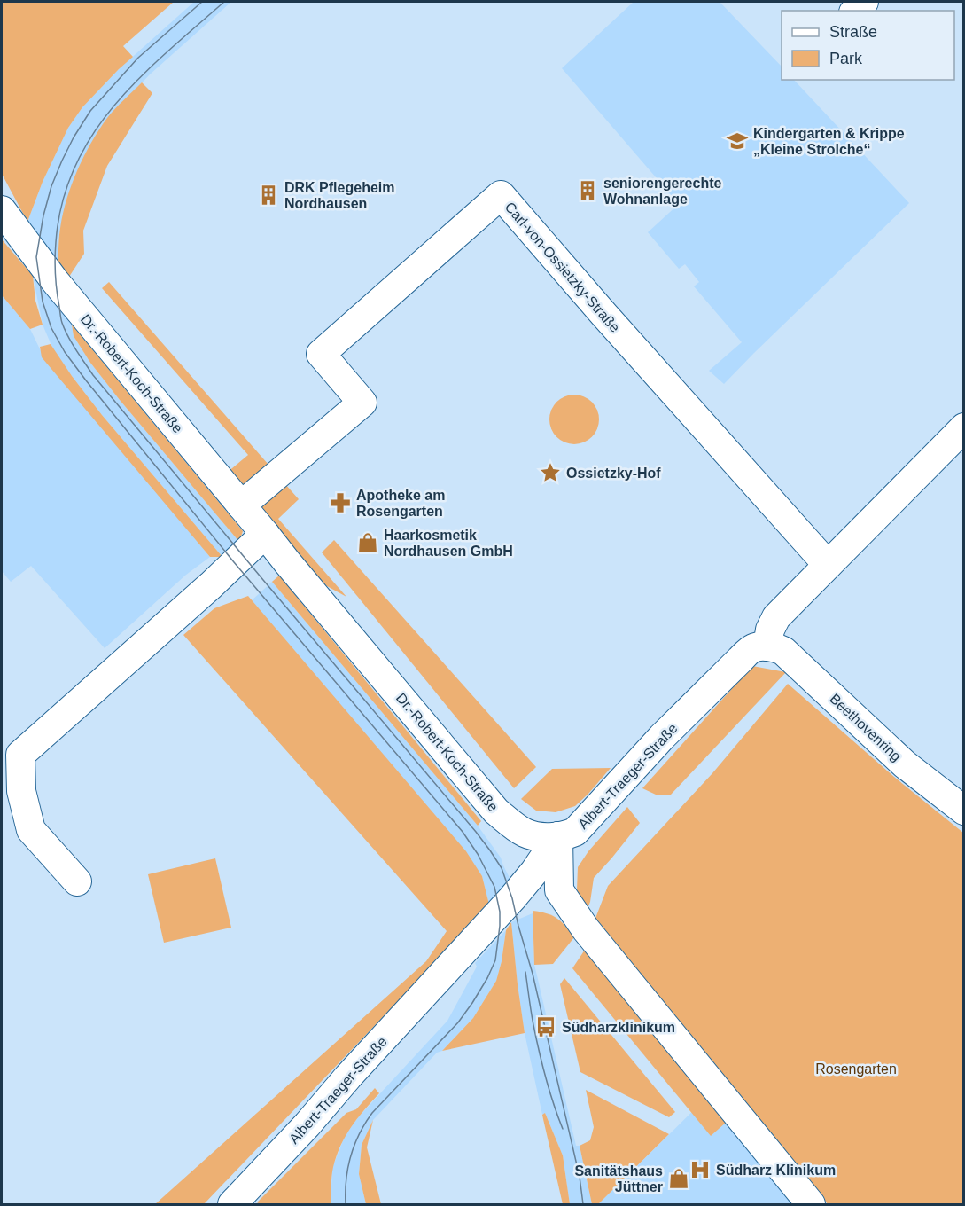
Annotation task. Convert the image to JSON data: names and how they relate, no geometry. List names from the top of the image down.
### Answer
{
  "streets": {
    "street": [
      "Carl-von-Ossietzky-Straße",
      "Dr.-Robert-Koch-Straße",
      "Beethovenring",
      "Albert-Traeger-Straße"
    ]
  },
  "crossings": [
    ["Carl-von-Ossietzky-Straße", "Dr.-Robert-Koch-Straße"],
    ["Dr.-Robert-Koch-Straße", "Albert-Traeger-Straße"],
    ["Beethovenring", "Albert-Traeger-Straße"]
  ],
  "parks": ["Rosengarten"],
  "places": {
    "school or university": ["Kindergarten & Krippe „Kleine Strolche“"],
    "building": ["seniorengerechte Wohnanlage", "DRK Pflegeheim Nordhausen"],
    "place": ["Ossietzky-Hof"],
    "pharmacy": ["Apotheke am Rosengarten"],
    "shop": ["Haarkosmetik Nordhausen GmbH", "Sanitätshaus Jüttner"],
    "bus stop": ["Südharzklinikum"],
    "hospital": ["Südharz Klinikum"]
  },
  "legend": ["Straße", "Park"]
}
